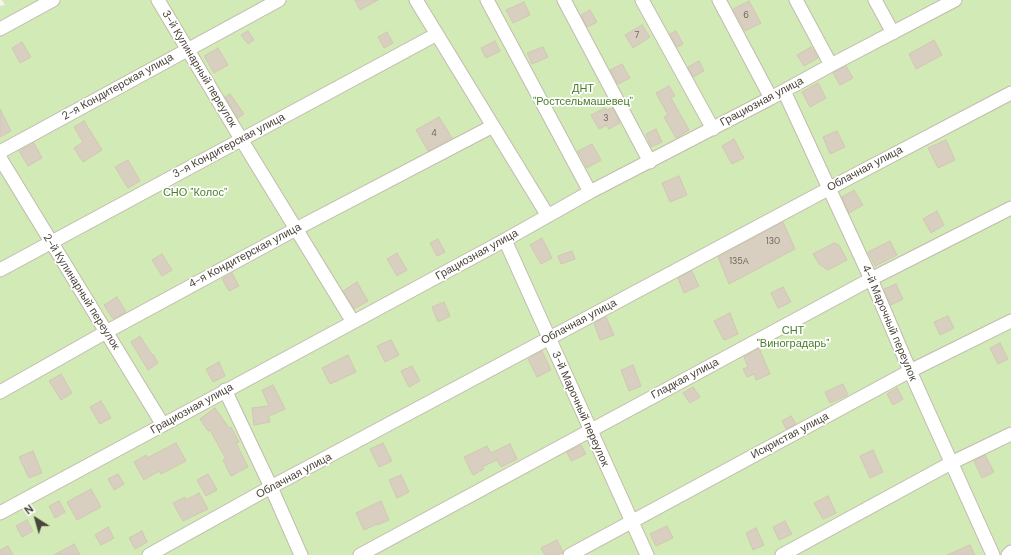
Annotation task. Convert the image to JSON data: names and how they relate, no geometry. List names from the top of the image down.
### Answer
{
  "streets": {
    "street": [
      "3-й Кулинарный переулок",
      "2-я Кондитерская улица",
      "Грациозная улица",
      "3-я Кондитерская улица",
      "Облачная улица",
      "4-я Кондитерская улица",
      "2-й Кулинарный переулок",
      "4-й Марочный переулок",
      "Гладкая улица",
      "3-й Марочный переулок",
      "Искристая улица"
    ]
  },
  "crossings": [
    ["3-й Кулинарный переулок", "2-я Кондитерская улица"],
    ["3-й Кулинарный переулок", "Грациозная улица"],
    ["3-й Кулинарный переулок", "3-я Кондитерская улица"],
    ["3-й Кулинарный переулок", "4-я Кондитерская улица"],
    ["Грациозная улица", "2-й Кулинарный переулок"],
    ["Грациозная улица", "4-й Марочный переулок"],
    ["Грациозная улица", "3-й Марочный переулок"],
    ["3-я Кондитерская улица", "2-й Кулинарный переулок"],
    ["Облачная улица", "4-й Марочный переулок"],
    ["Облачная улица", "3-й Марочный переулок"],
    ["4-я Кондитерская улица", "2-й Кулинарный переулок"],
    ["4-й Марочный переулок", "Гладкая улица"],
    ["4-й Марочный переулок", "Искристая улица"],
    ["Гладкая улица", "3-й Марочный переулок"],
    ["3-й Марочный переулок", "Искристая улица"]
  ],
  "parks": ["ДНТ \"Ростсельмашевец\"", "СНО \"Колос\"", "СНТ \"Виноградарь\""],
  "house_numbers": [
    "6",
    "7",
    "3",
    "4",
    "130",
    "135А"
  ],
  "north": "top left"
}
